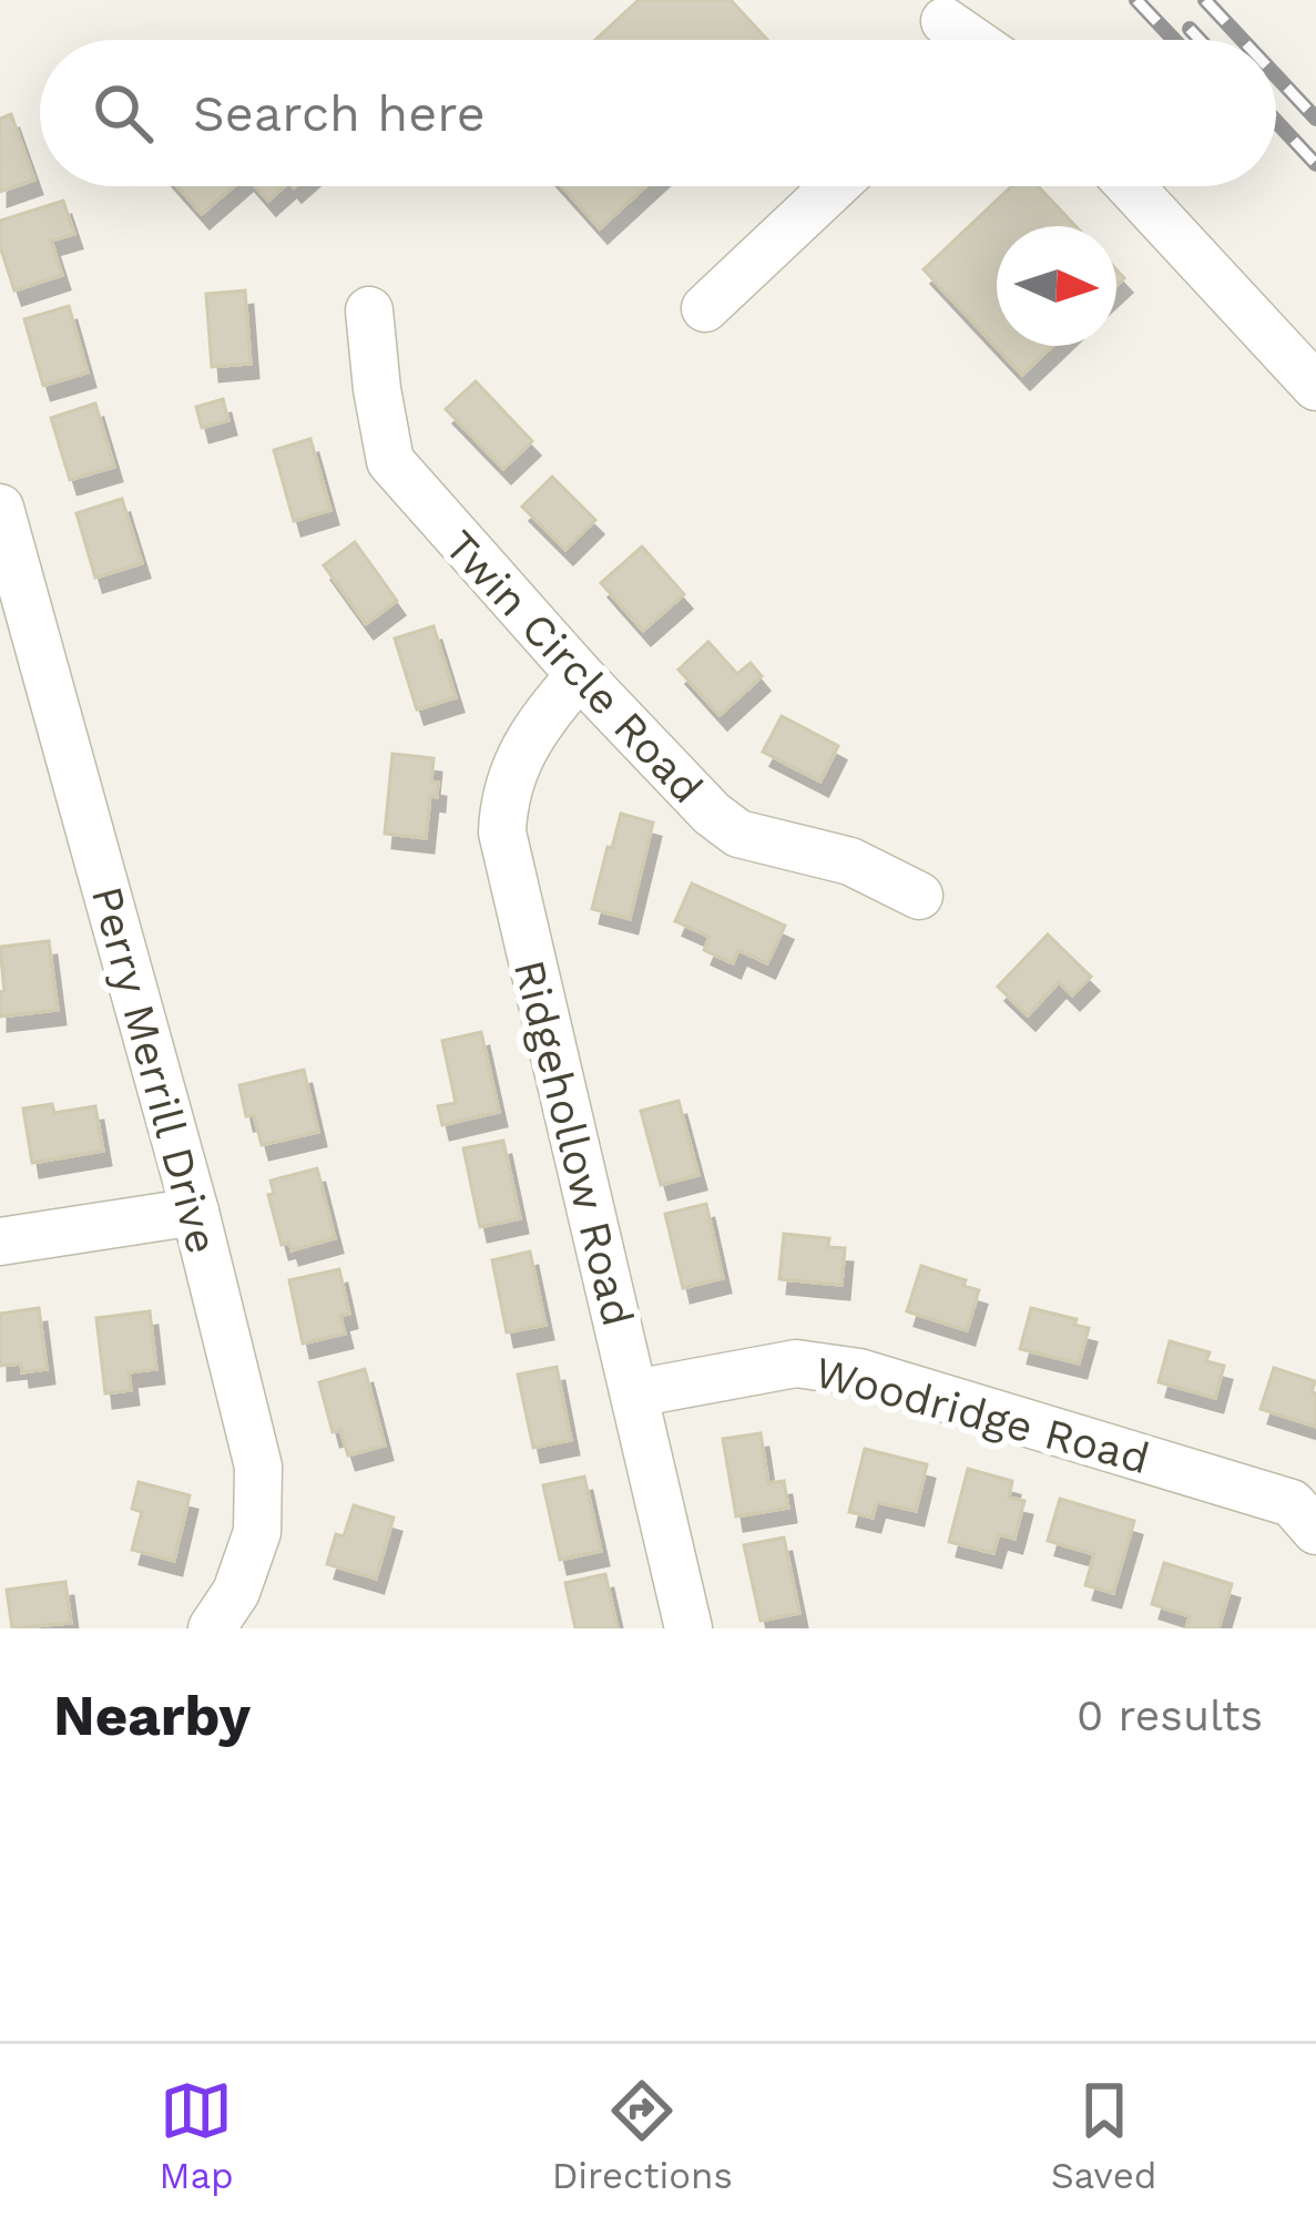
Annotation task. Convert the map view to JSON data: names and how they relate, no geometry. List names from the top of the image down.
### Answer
{
  "streets": {
    "street": [
      "Twin Circle Road",
      "Perry Merrill Drive",
      "Ridgehollow Road",
      "Woodridge Road"
    ]
  },
  "crossings": [
    ["Twin Circle Road", "Ridgehollow Road"],
    ["Ridgehollow Road", "Woodridge Road"]
  ],
  "north": "right",
  "page": {
    "search": "Search here",
    "heading": ["Nearby", "0 results"],
    "nav": ["Map", "Directions", "Saved"]
  }
}
